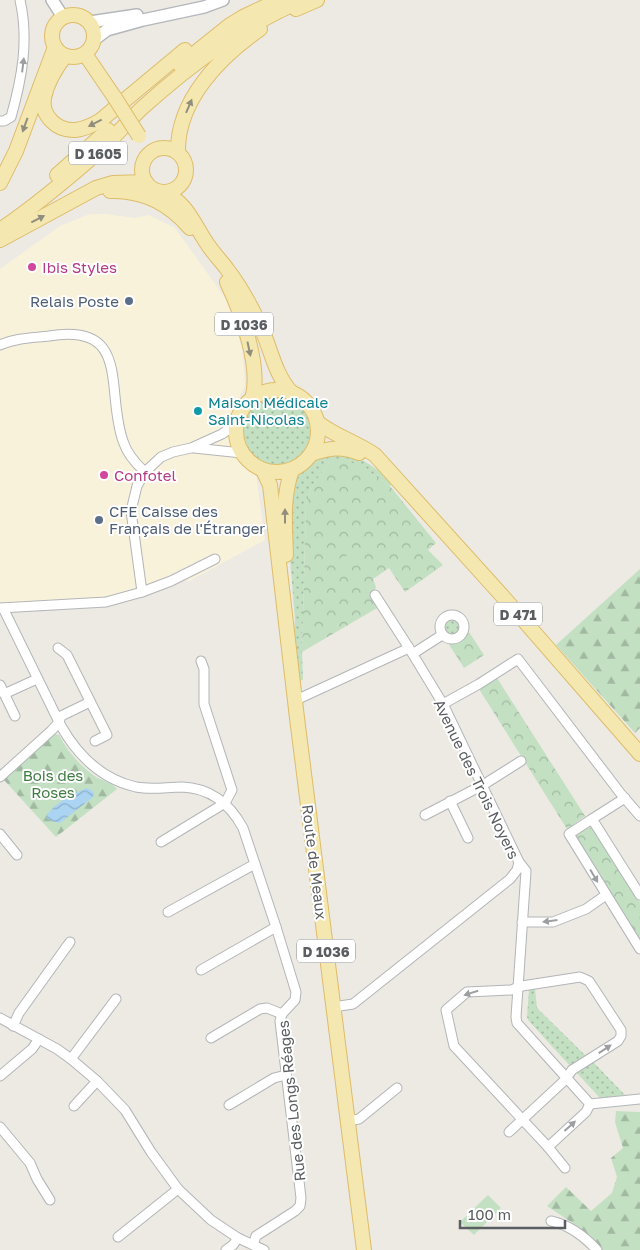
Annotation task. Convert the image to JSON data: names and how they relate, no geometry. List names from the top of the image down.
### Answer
{
  "streets": {
    "main road": [
      "D 1605",
      "D 1036",
      "D 471",
      "Route de Meaux"
    ],
    "street": ["Avenue des Trois Noyers", "Rue des Longs Réages"]
  },
  "crossings": [
    ["D 1036", "D 471"],
    ["D 1036", "Route de Meaux"],
    ["D 471", "Route de Meaux"],
    ["Avenue des Trois Noyers", "Route de Meaux"]
  ],
  "parks": ["Bois des Roses"],
  "places": [
    "Ibis Styles",
    "Relais Poste",
    "Maison Médicale Saint-Nicolas",
    "Confotel",
    "CFE Caisse des Français de l'Étranger"
  ],
  "scale_bar": "100 m"
}
